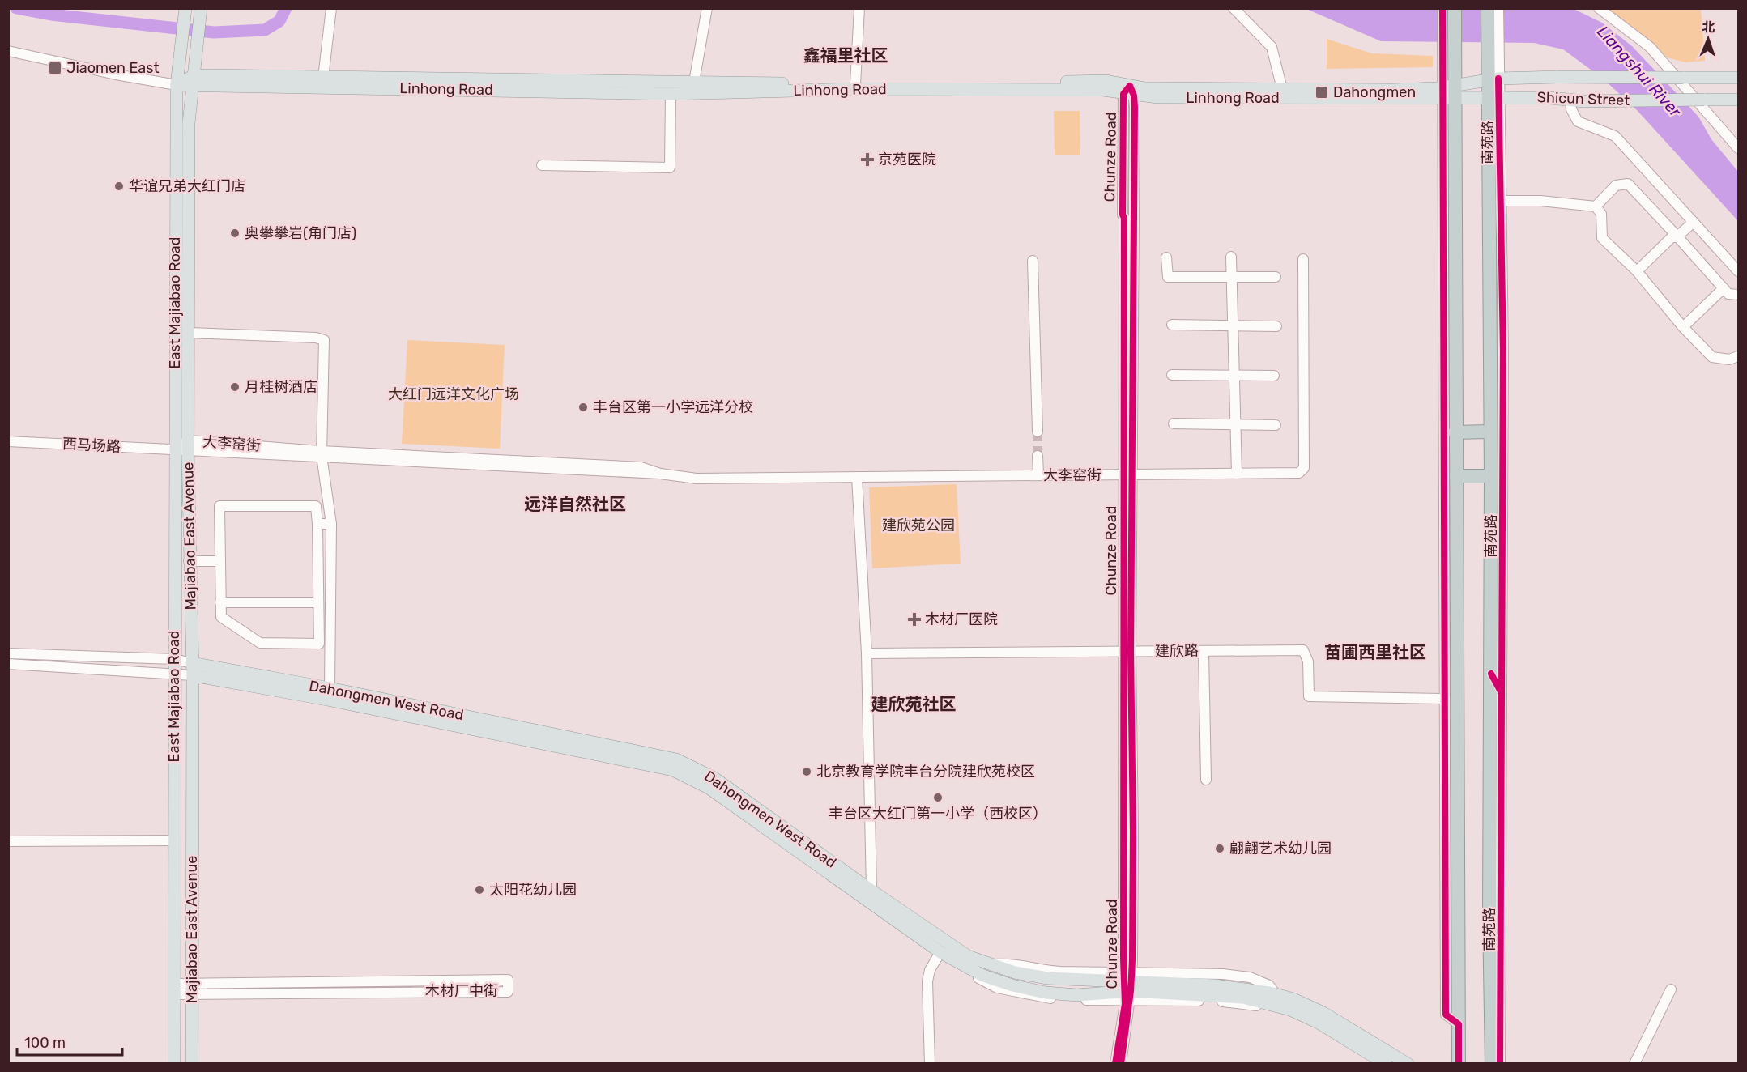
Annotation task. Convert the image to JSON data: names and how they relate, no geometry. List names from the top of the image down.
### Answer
{
  "streets": {
    "highway": ["南苑路"],
    "main road": [
      "Linhong Road",
      "Shicun Street",
      "East Majiabao Road",
      "Majiabao East Avenue",
      "Dahongmen West Road"
    ],
    "street": [
      "Chunze Road",
      "大李窑街",
      "西马场路",
      "建欣路",
      "木材厂中街"
    ]
  },
  "crossings": [
    ["Linhong Road", "Shicun Street"],
    ["Linhong Road", "南苑路"],
    ["Linhong Road", "Chunze Road"],
    ["Linhong Road", "Majiabao East Avenue"],
    ["Shicun Street", "南苑路"],
    ["Chunze Road", "大李窑街"],
    ["Chunze Road", "建欣路"],
    ["Chunze Road", "Dahongmen West Road"],
    ["East Majiabao Road", "大李窑街"],
    ["East Majiabao Road", "西马场路"],
    ["East Majiabao Road", "Dahongmen West Road"],
    ["East Majiabao Road", "木材厂中街"],
    ["大李窑街", "西马场路"],
    ["大李窑街", "Majiabao East Avenue"],
    ["Majiabao East Avenue", "Dahongmen West Road"],
    ["Majiabao East Avenue", "木材厂中街"]
  ],
  "districts": [
    "鑫福里社区",
    "远洋自然社区",
    "苗圃西里社区",
    "建欣苑社区"
  ],
  "water": ["Liangshui River"],
  "parks": ["大红门远洋文化广场", "建欣苑公园"],
  "places": {
    "transit": ["Jiaomen East", "Dahongmen"],
    "health": ["京苑医院", "木材厂医院"],
    "other": [
      "华谊兄弟大红门店",
      "奥攀攀岩(角门店)",
      "月桂树酒店",
      "丰台区第一小学远洋分校",
      "北京教育学院丰台分院建欣苑校区",
      "丰台区大红门第一小学（西校区）",
      "翩翩艺术幼儿园",
      "太阳花幼儿园"
    ]
  },
  "scale_bar": "100 m",
  "north": "top"
}
